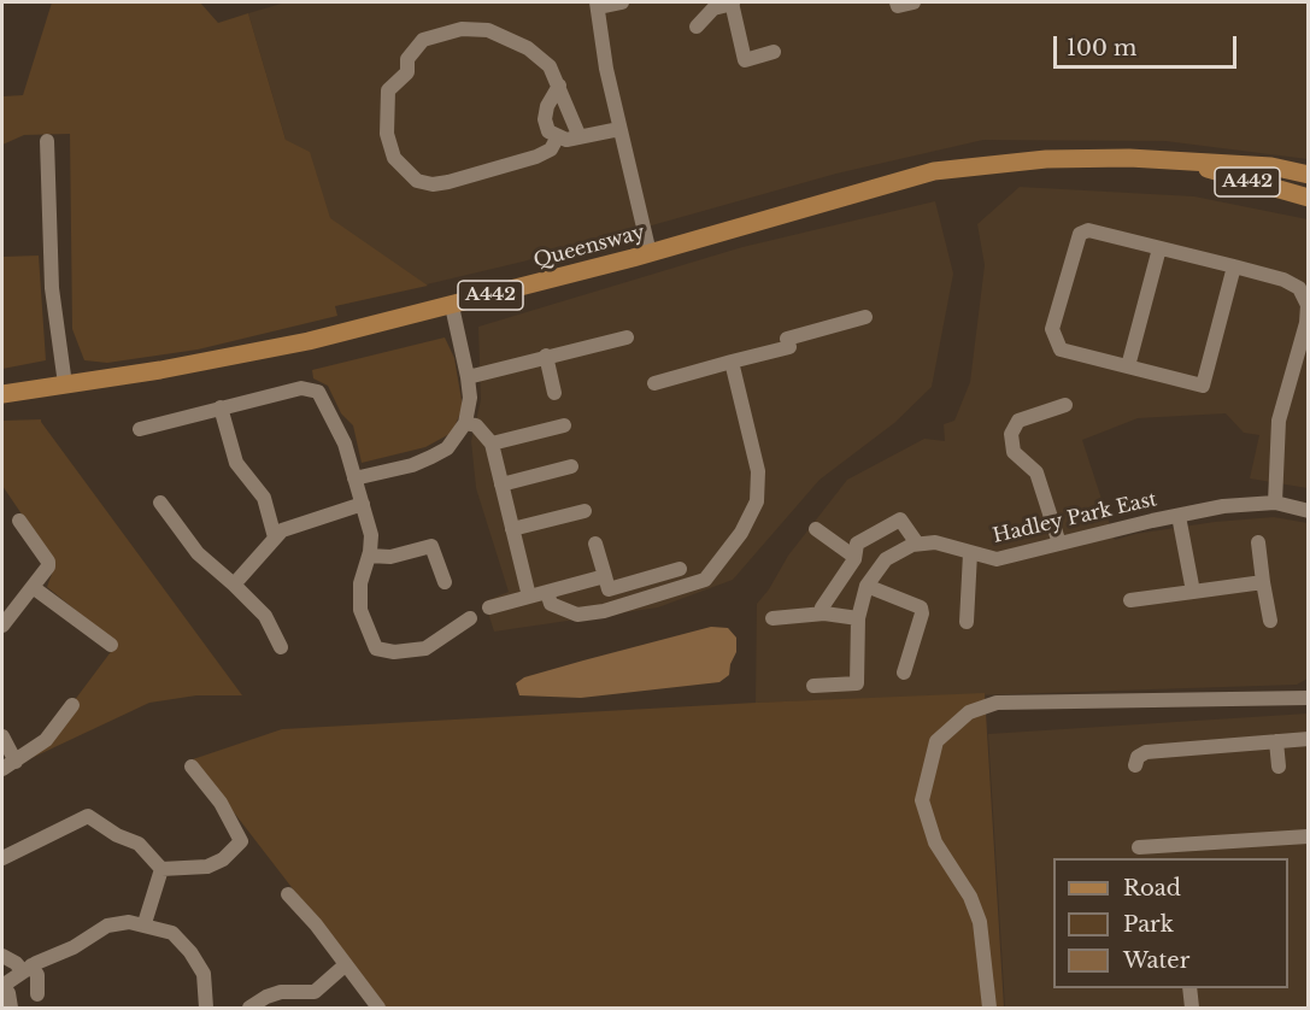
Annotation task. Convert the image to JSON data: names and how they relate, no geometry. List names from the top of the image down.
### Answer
{
  "streets": {
    "main road": ["A442", "Queensway"],
    "street": ["Hadley Park East"]
  },
  "legend": ["Road", "Park", "Water"],
  "scale_bar": "100 m"
}
